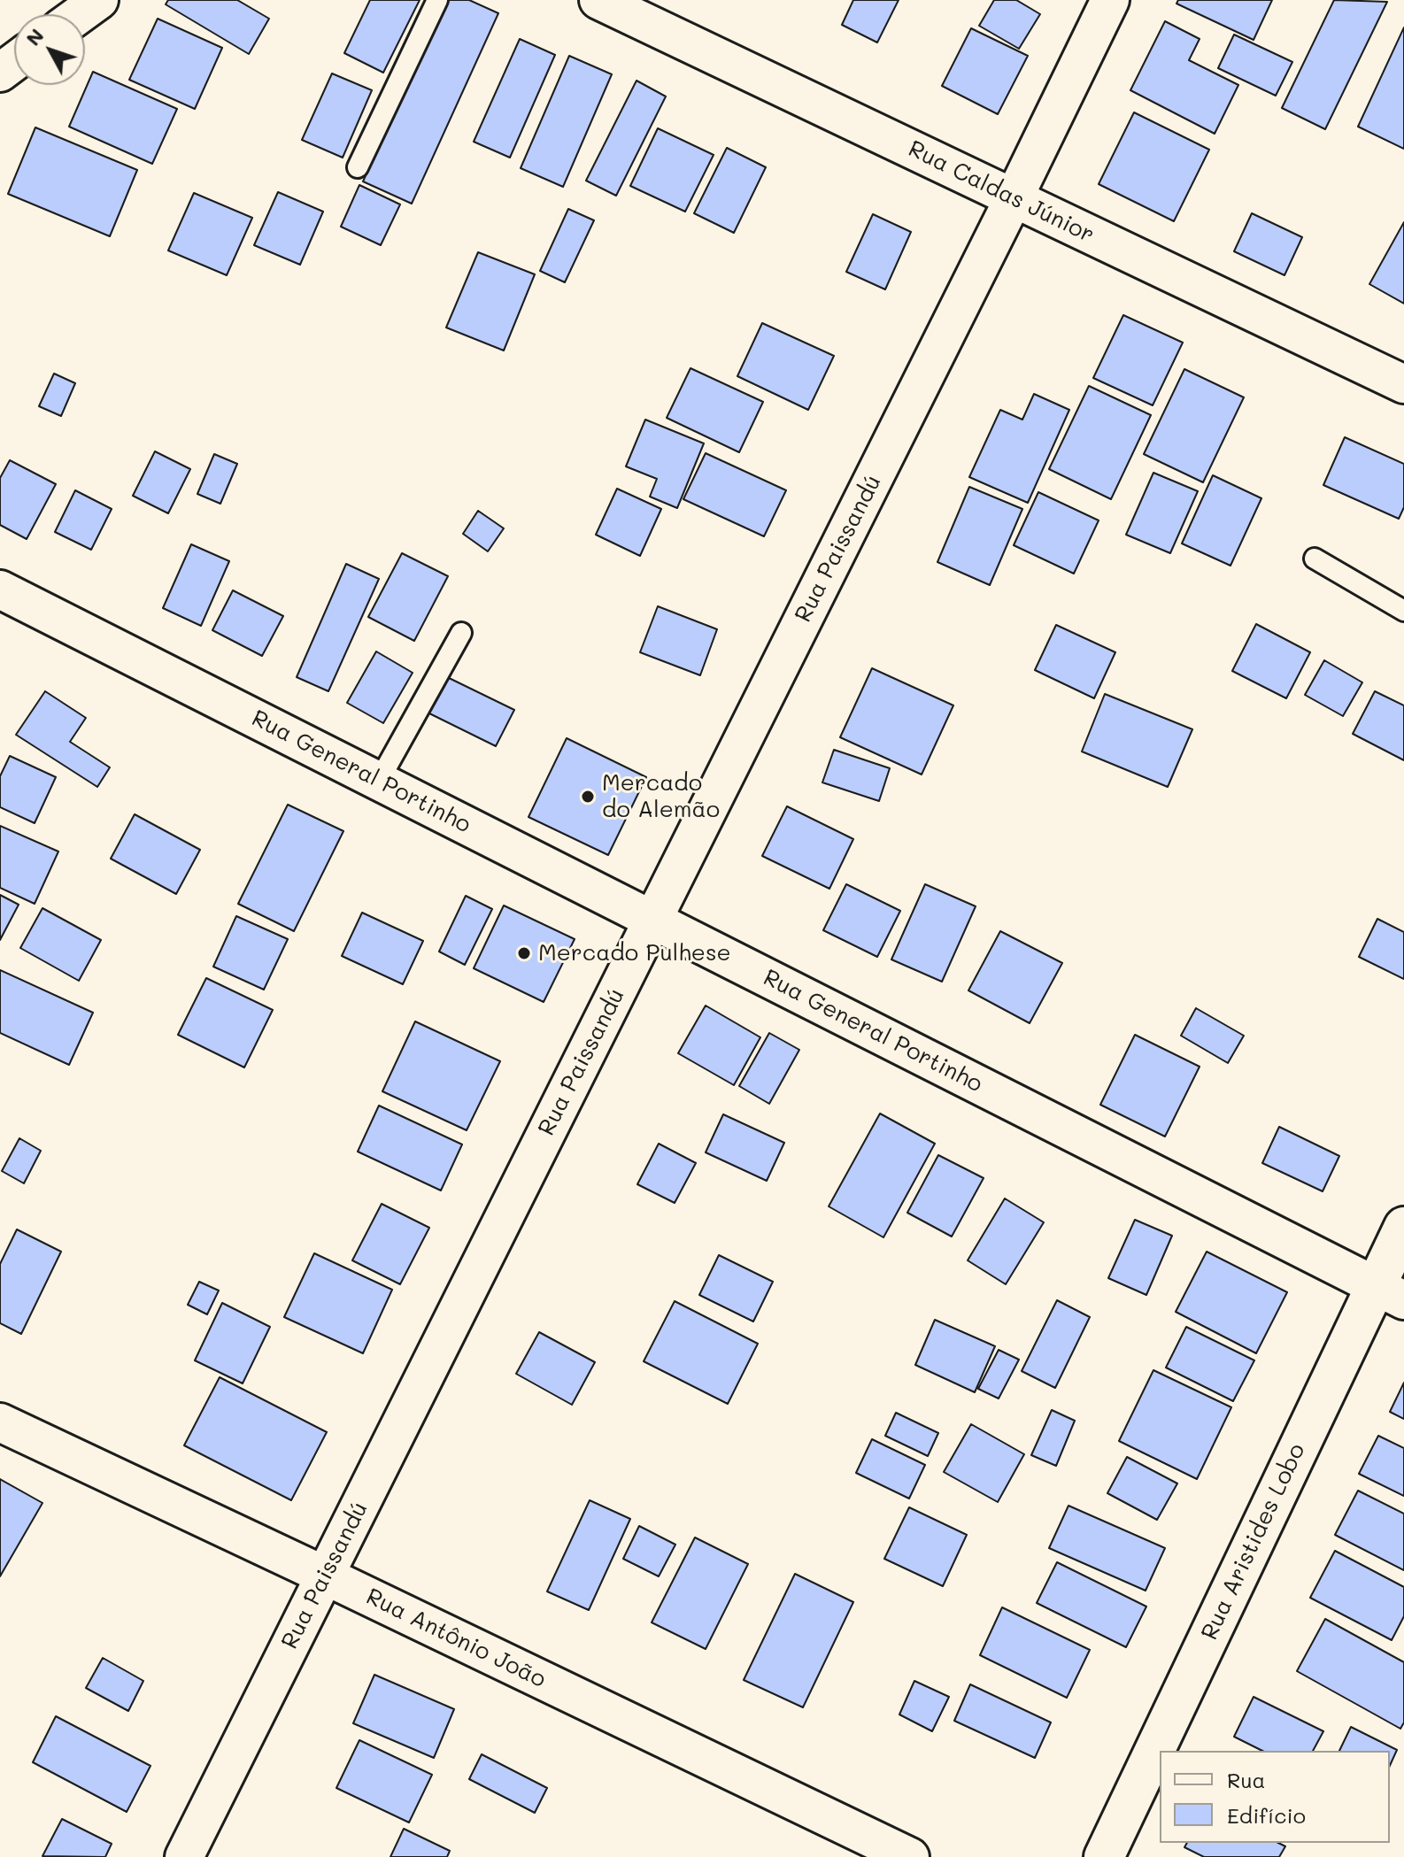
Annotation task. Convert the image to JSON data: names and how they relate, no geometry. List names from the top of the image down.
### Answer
{
  "streets": {
    "street": [
      "Rua Caldas Júnior",
      "Rua Paissandú",
      "Rua General Portinho",
      "Rua Aristides Lobo",
      "Rua Antônio João"
    ]
  },
  "crossings": [
    ["Rua Caldas Júnior", "Rua Paissandú"],
    ["Rua Paissandú", "Rua General Portinho"],
    ["Rua Paissandú", "Rua Antônio João"],
    ["Rua General Portinho", "Rua Aristides Lobo"]
  ],
  "places": ["Mercado do Alemão", "Mercado Pulhese"],
  "legend": ["Rua", "Edifício"],
  "north": "top left"
}
